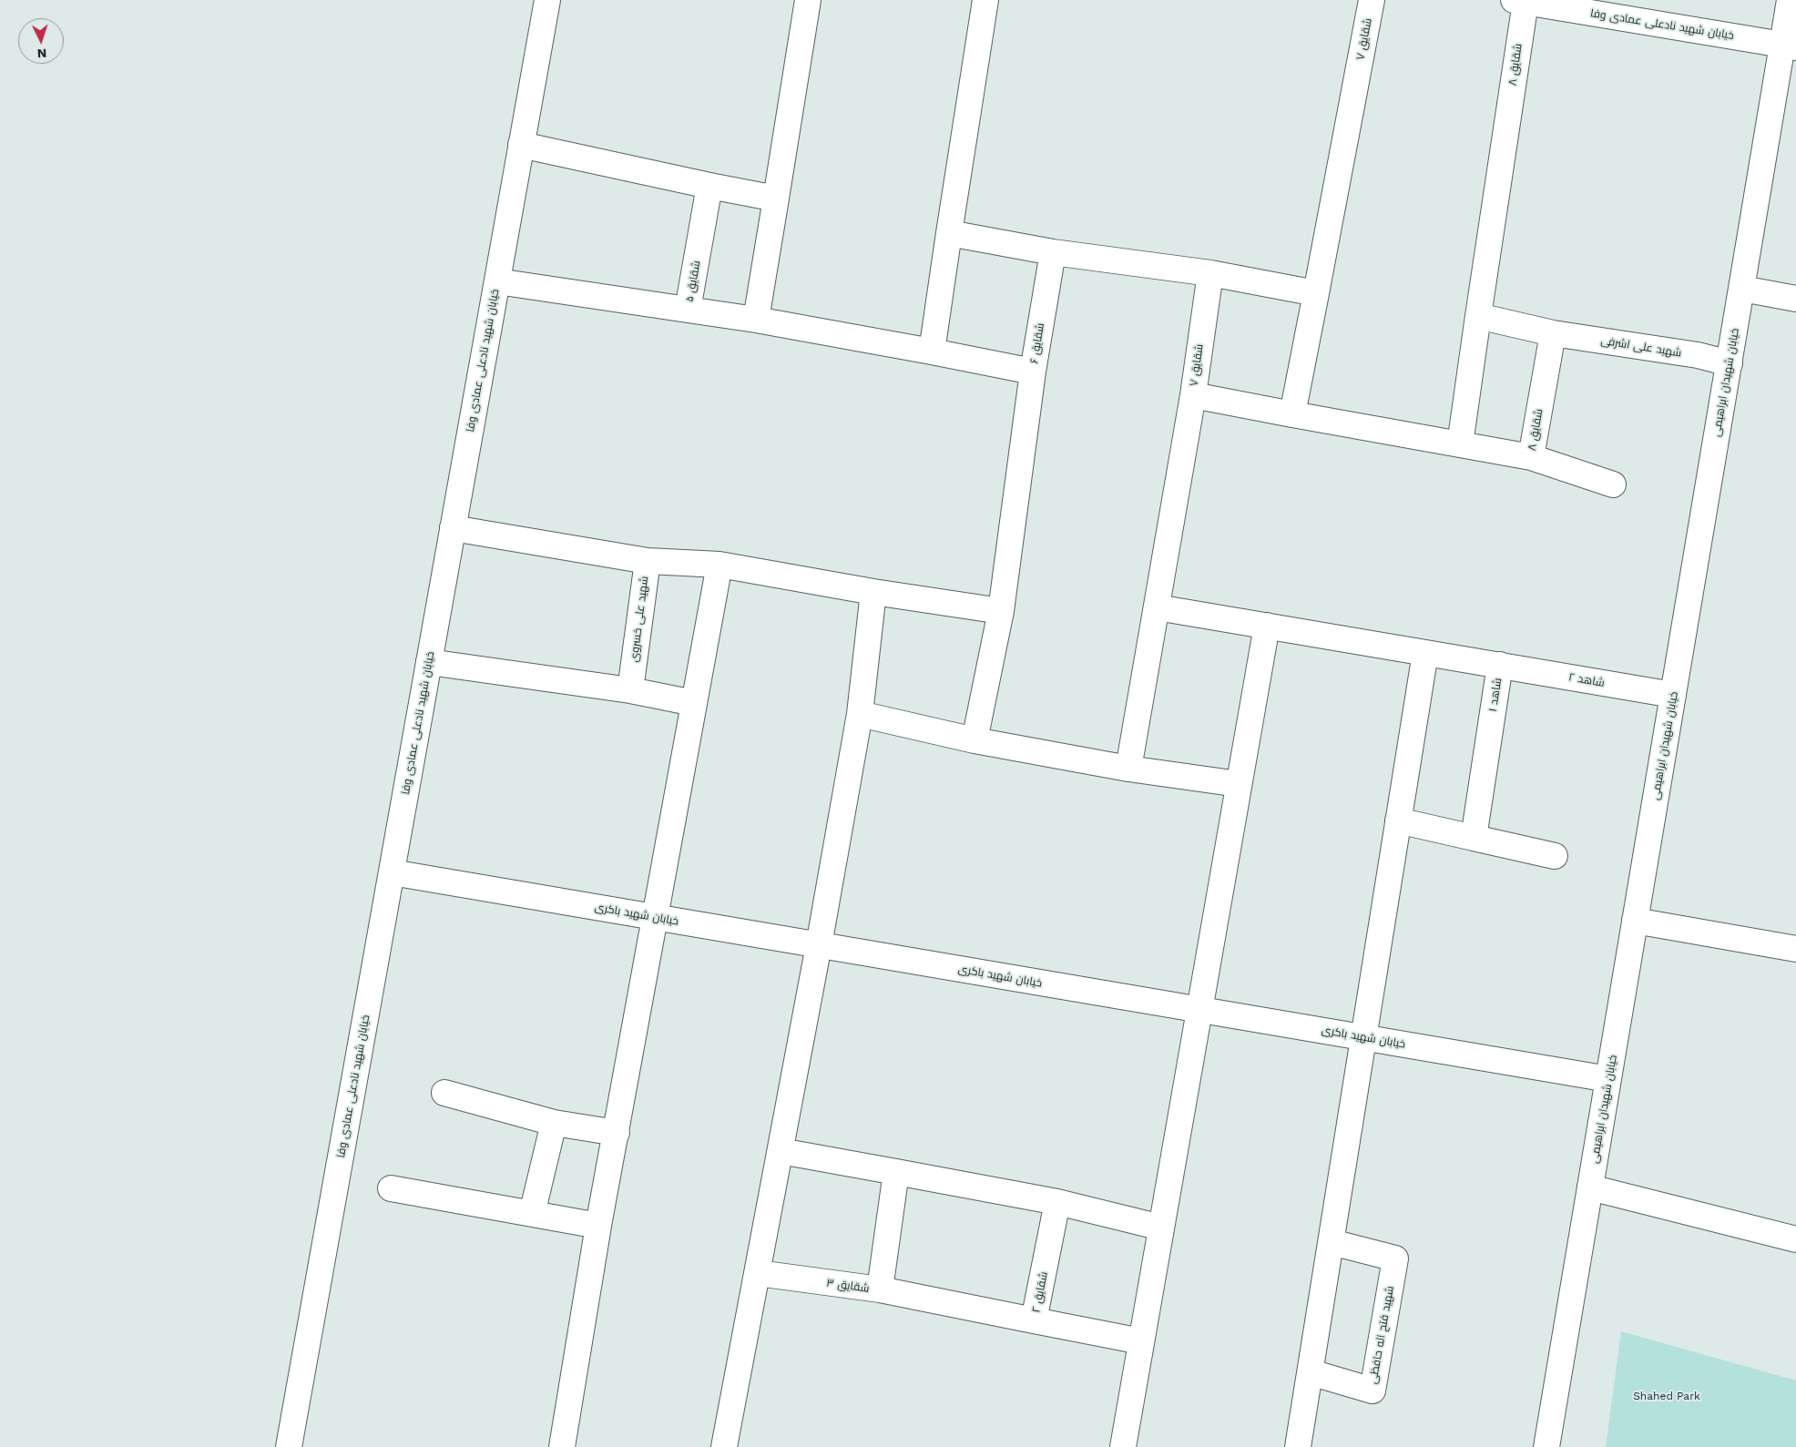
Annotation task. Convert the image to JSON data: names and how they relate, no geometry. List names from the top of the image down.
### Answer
{
  "streets": {
    "street": [
      "خیابان شهید نادعلی عمادی وفا",
      "شقایق ۷",
      "شقایق ۸",
      "شقایق ۵",
      "شقایق ۶",
      "شهید علی اشرفی",
      "خیابان شهیدان ابراهیمی",
      "شهید علی خسروی",
      "شاهد ۲",
      "شاهد ۱",
      "خیابان شهید باکری",
      "شقایق ۳",
      "شقایق ۲",
      "شهید فتح اله حافظی"
    ]
  },
  "crossings": [
    ["خیابان شهید نادعلی عمادی وفا", "شقایق ۸"],
    ["خیابان شهید نادعلی عمادی وفا", "خیابان شهیدان ابراهیمی"],
    ["خیابان شهید نادعلی عمادی وفا", "خیابان شهید باکری"],
    ["شقایق ۸", "شهید علی اشرفی"],
    ["شقایق ۵", "شقایق ۶"],
    ["شهید علی اشرفی", "خیابان شهیدان ابراهیمی"],
    ["خیابان شهیدان ابراهیمی", "شاهد ۲"],
    ["خیابان شهیدان ابراهیمی", "خیابان شهید باکری"],
    ["شاهد ۲", "شاهد ۱"]
  ],
  "parks": ["Shahed Park"],
  "north": "bottom"
}
